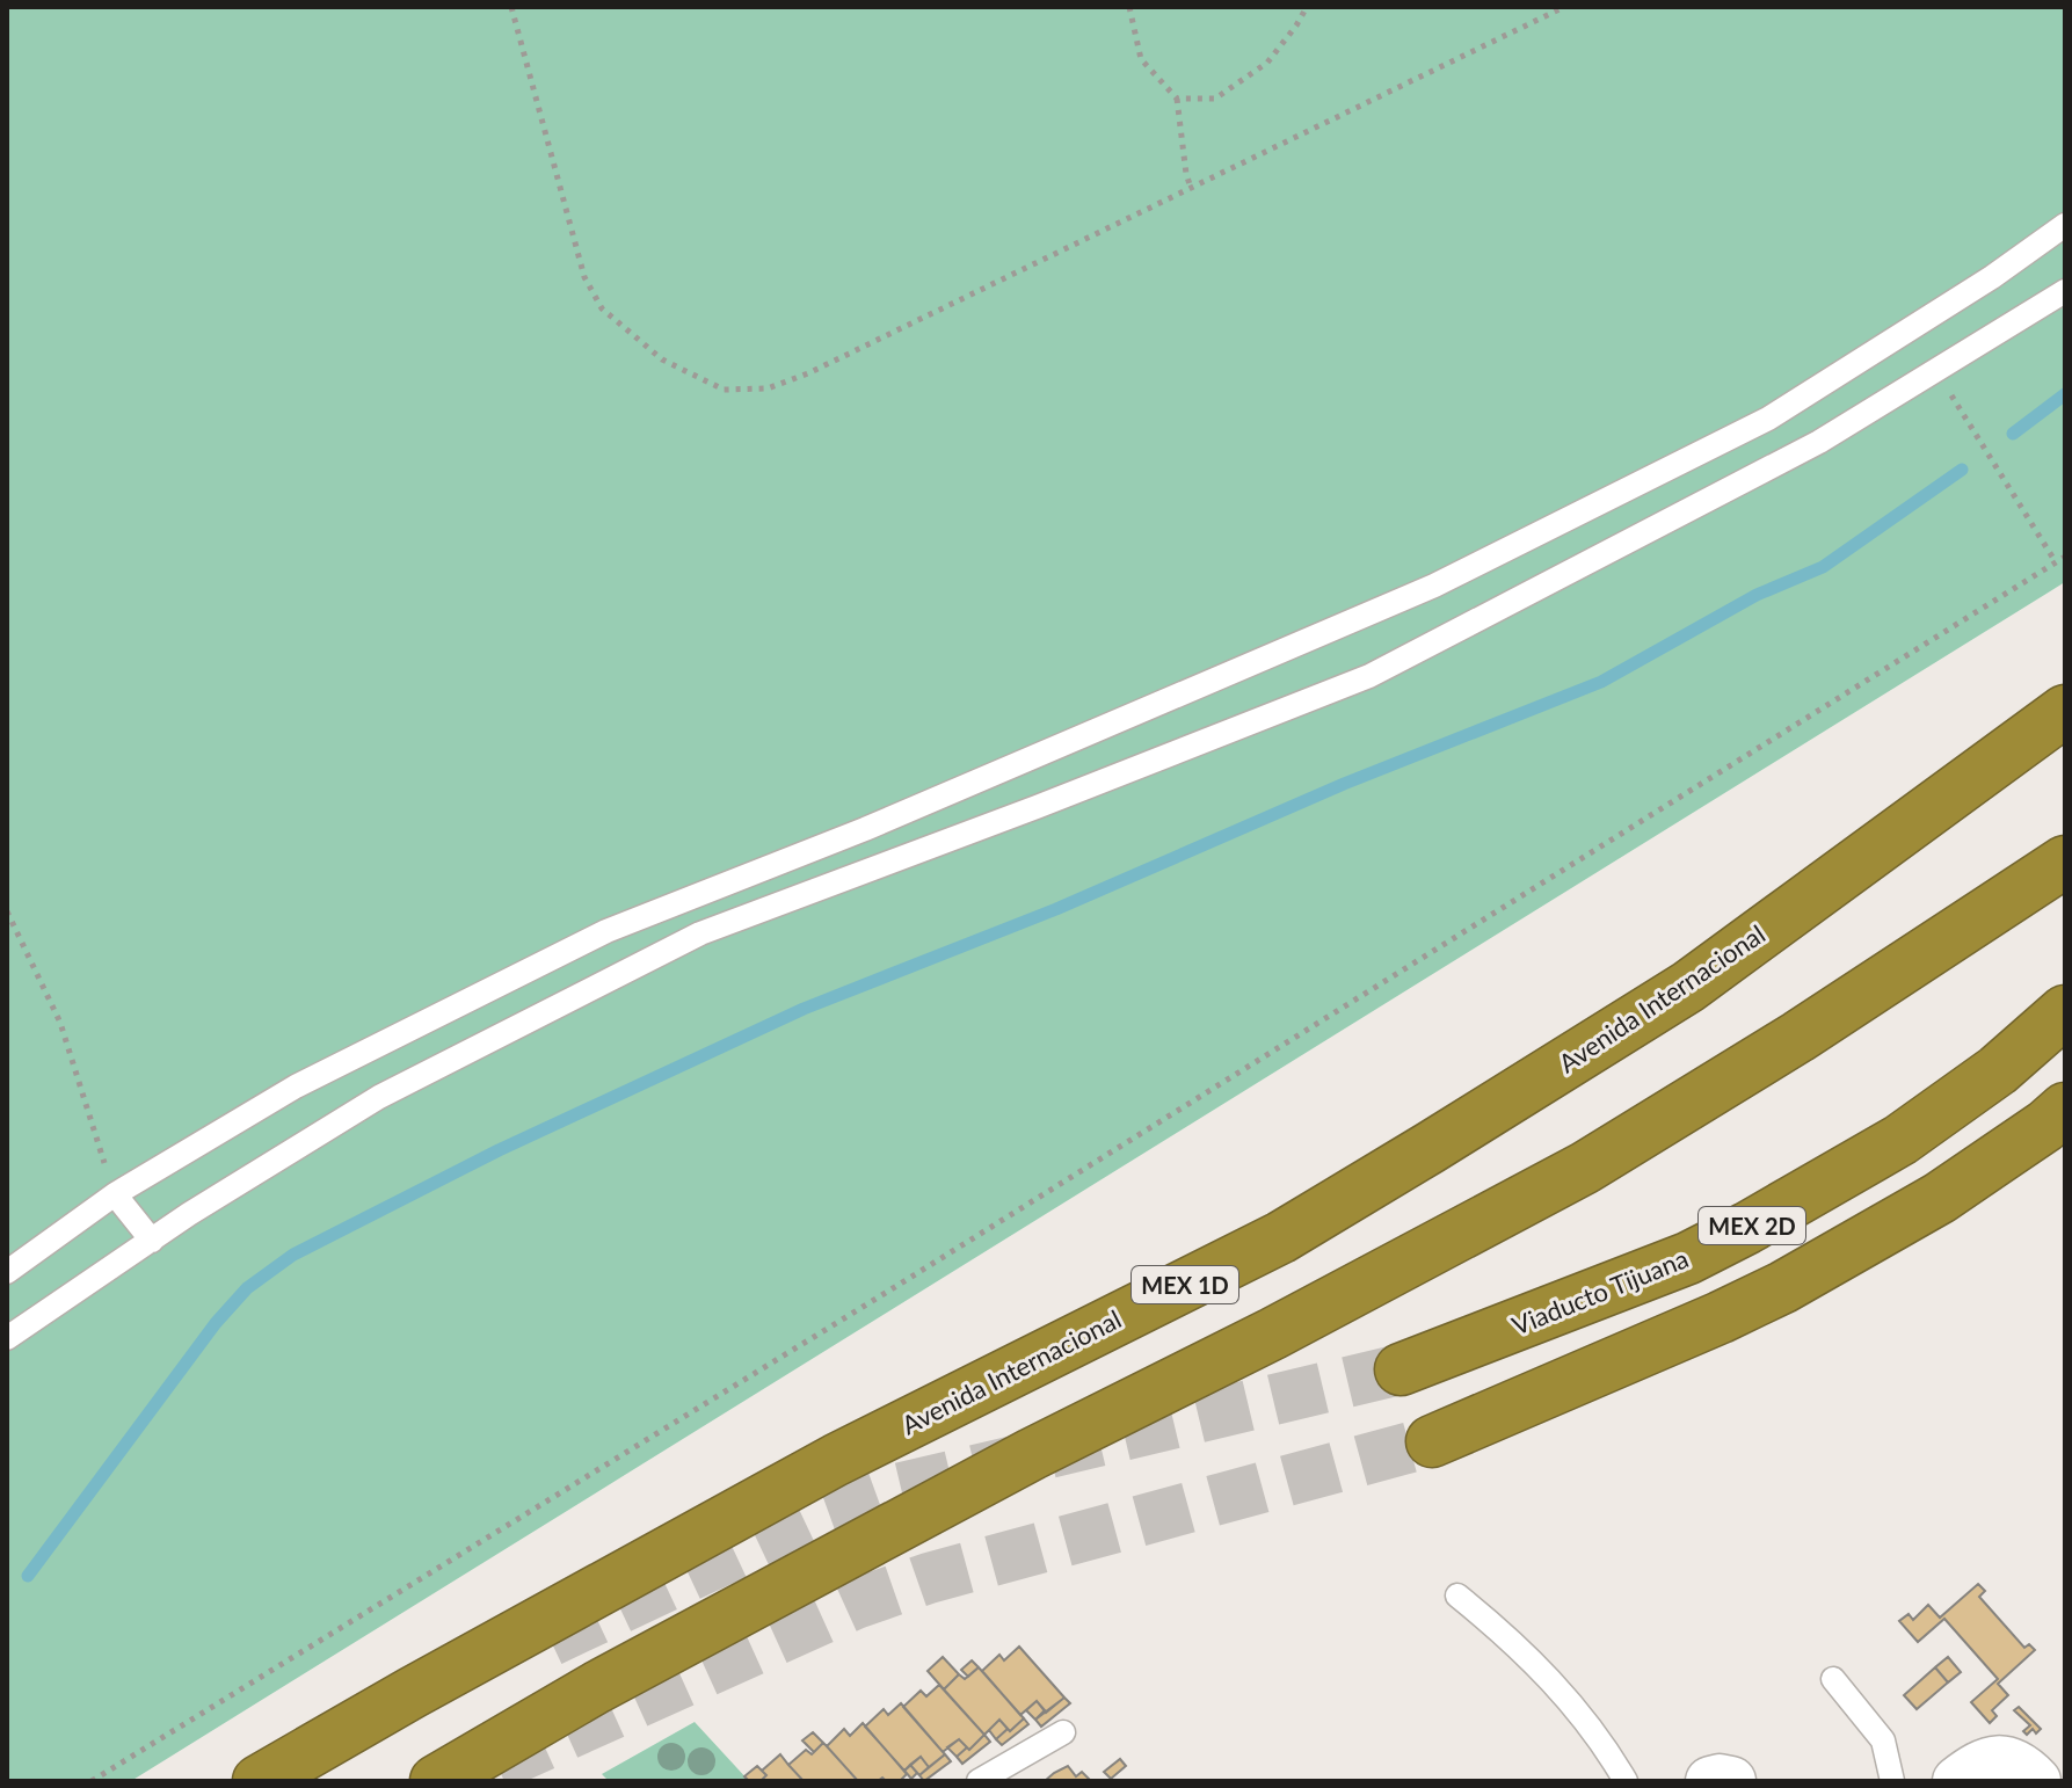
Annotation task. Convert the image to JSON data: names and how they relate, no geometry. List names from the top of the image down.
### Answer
{
  "streets": {
    "highway": [
      "Avenida Internacional",
      "MEX 2D",
      "MEX 1D",
      "Viaducto Tijuana"
    ]
  }
}
